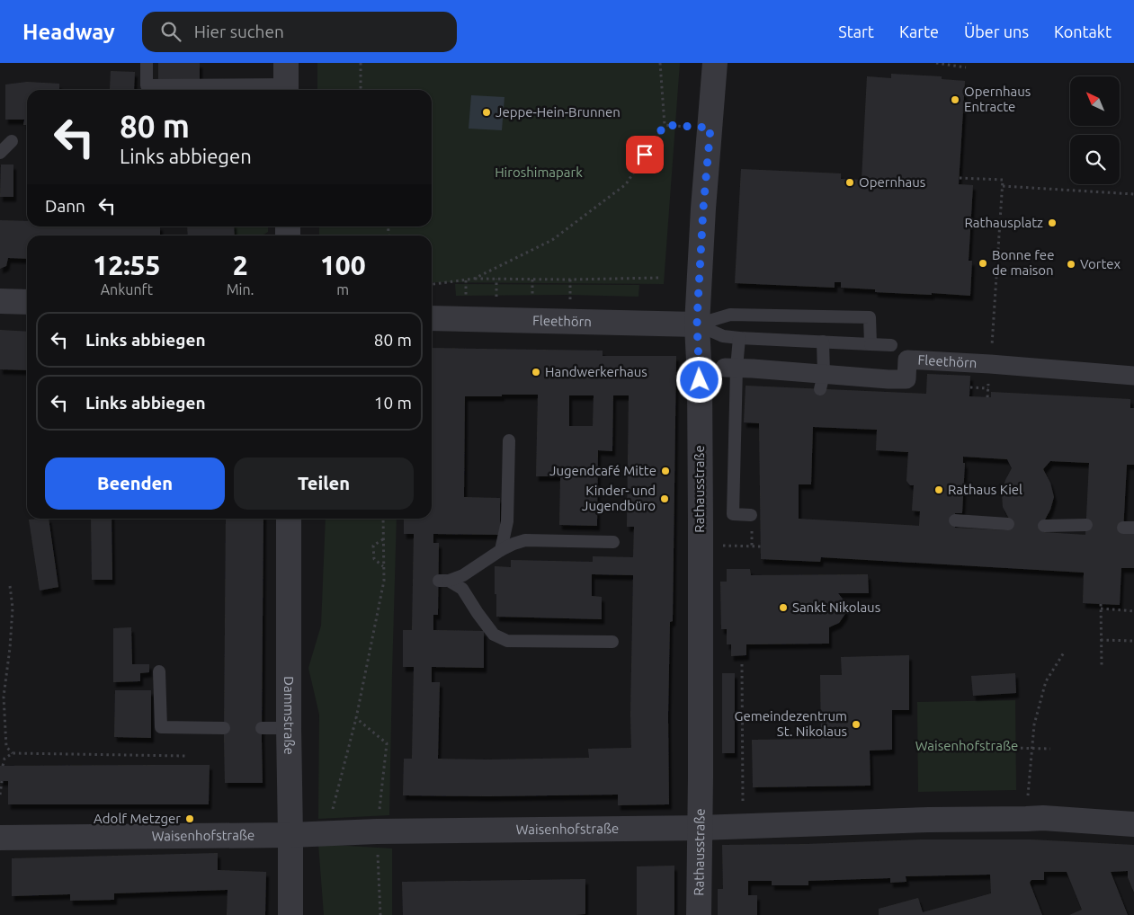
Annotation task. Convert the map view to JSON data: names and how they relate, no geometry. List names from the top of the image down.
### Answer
{
  "streets": {
    "street": [
      "Fleethörn",
      "Rathausstraße",
      "Dammstraße",
      "Waisenhofstraße"
    ]
  },
  "crossings": [
    ["Fleethörn", "Rathausstraße"],
    ["Rathausstraße", "Waisenhofstraße"],
    ["Dammstraße", "Waisenhofstraße"]
  ],
  "parks": ["Hiroshimapark", "Waisenhofstraße"],
  "places": [
    "Opernhaus Entracte",
    "Jeppe-Hein-Brunnen",
    "Opernhaus",
    "Rathausplatz",
    "Bonne fee de maison",
    "Vortex",
    "Handwerkerhaus",
    "Jugendcafé Mitte",
    "Rathaus Kiel",
    "Kinder- und Jugendbüro",
    "Sankt Nikolaus",
    "Gemeindezentrum St. Nikolaus",
    "Adolf Metzger"
  ],
  "north": "top left",
  "page": {
    "header": "Headway",
    "search": "Hier suchen",
    "nav": [
      "Start",
      "Karte",
      "Über uns",
      "Kontakt"
    ],
    "turn": ["80 m", "Links abbiegen"],
    "then": "Dann",
    "eta": [
      "12:55",
      "Ankunft",
      "2",
      "Min.",
      "100",
      "m"
    ],
    "list": [
      {
        "name": "Links abbiegen",
        "value": "80 m"
      },
      {
        "name": "Links abbiegen",
        "value": "10 m"
      }
    ],
    "buttons": ["Beenden", "Teilen"]
  }
}
